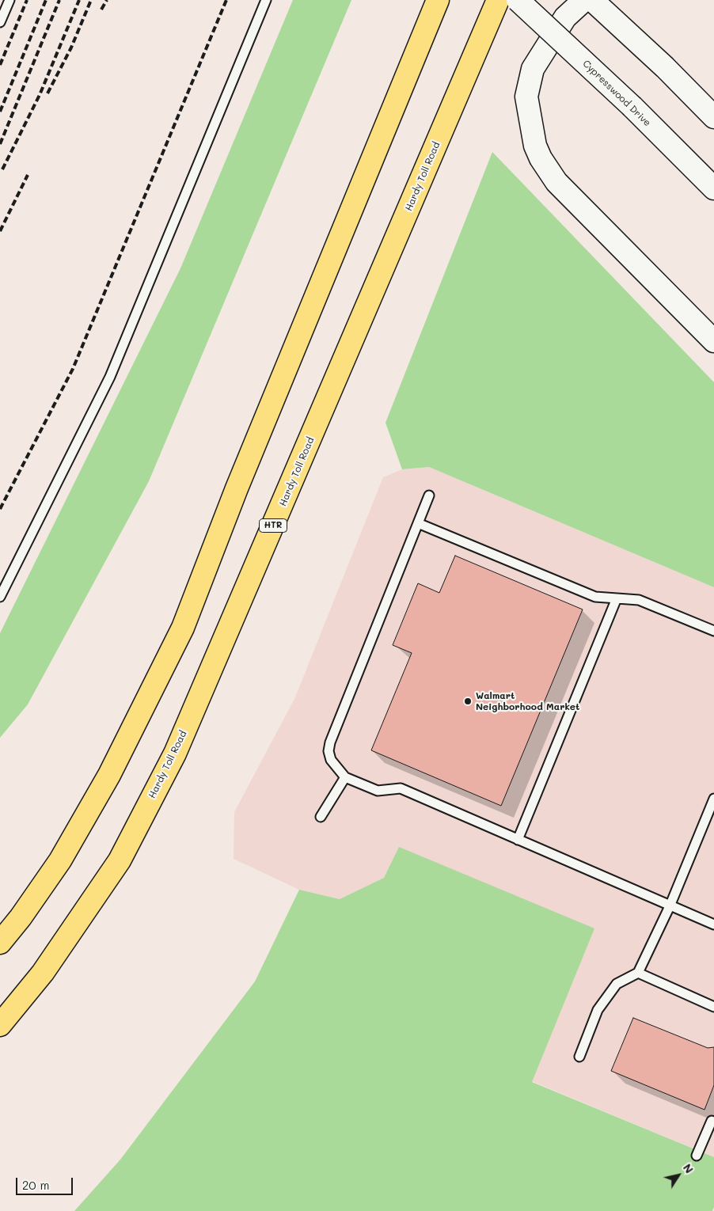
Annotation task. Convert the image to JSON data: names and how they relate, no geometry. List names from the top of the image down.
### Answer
{
  "streets": {
    "highway": ["Hardy Toll Road", "HTR"],
    "main road": ["Cypresswood Drive"]
  },
  "places": ["Walmart Neighborhood Market"],
  "scale_bar": "20 m",
  "north": "top right"
}
